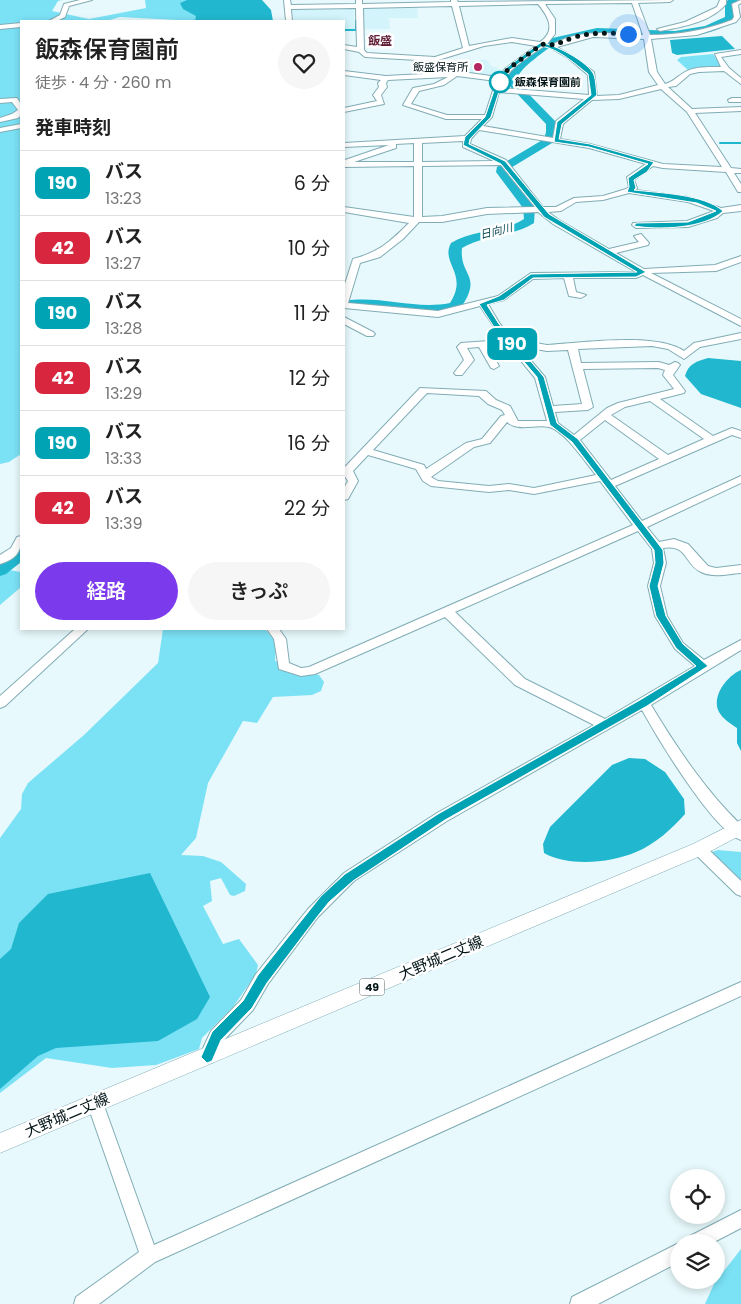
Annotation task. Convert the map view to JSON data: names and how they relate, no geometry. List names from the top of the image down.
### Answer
{
  "streets": {
    "main road": ["大野城二丈線", "49"]
  },
  "districts": ["飯盛"],
  "water": ["日向川"],
  "places": ["飯盛保育所", "飯森保育園前"],
  "lines": ["bus line 190"],
  "page": {
    "on_map": "190",
    "heading": [
      ["飯森保育園前", "徒歩 · 4 分 · 260 m"],
      "発車時刻"
    ],
    "list": [
      {
        "mark": "190",
        "name": "バス",
        "note": "13:23",
        "value": "6 分"
      },
      {
        "mark": "42",
        "name": "バス",
        "note": "13:27",
        "value": "10 分"
      },
      {
        "mark": "190",
        "name": "バス",
        "note": "13:28",
        "value": "11 分"
      },
      {
        "mark": "42",
        "name": "バス",
        "note": "13:29",
        "value": "12 分"
      },
      {
        "mark": "190",
        "name": "バス",
        "note": "13:33",
        "value": "16 分"
      },
      {
        "mark": "42",
        "name": "バス",
        "note": "13:39",
        "value": "22 分"
      }
    ],
    "buttons": ["経路", "きっぷ"]
  }
}
